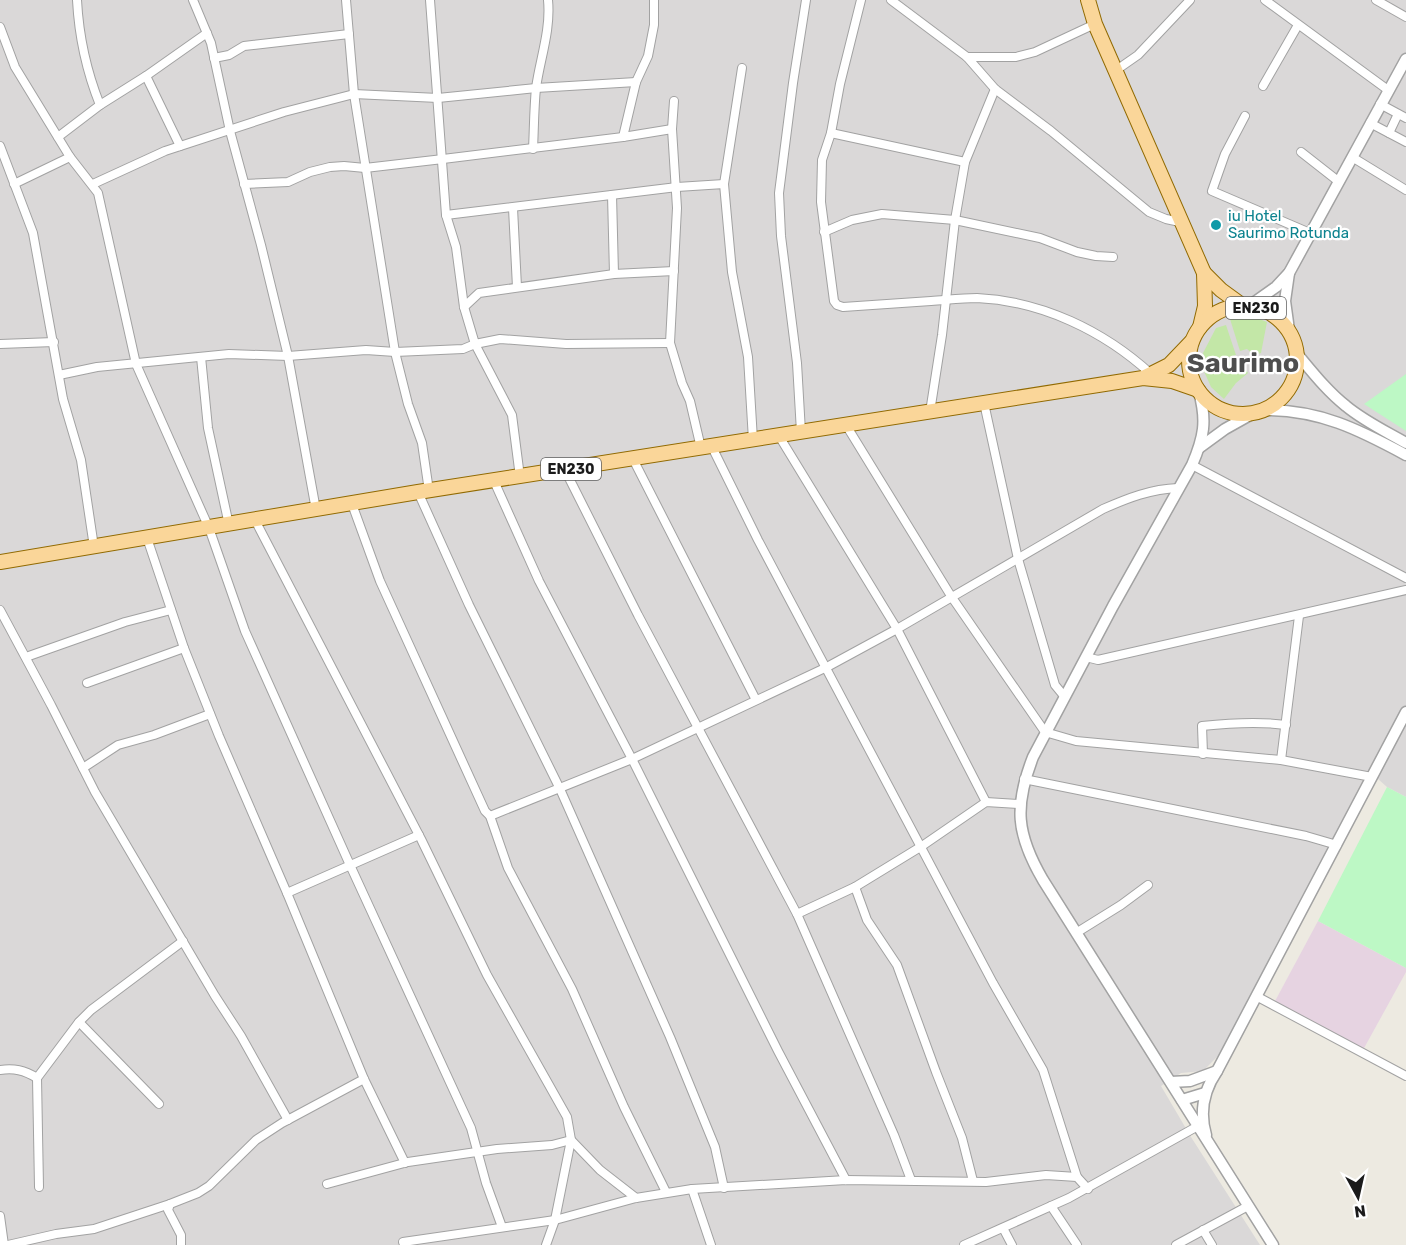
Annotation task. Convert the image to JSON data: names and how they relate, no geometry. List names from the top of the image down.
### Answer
{
  "streets": {
    "main road": ["EN230"]
  },
  "districts": ["Saurimo"],
  "places": ["iu Hotel Saurimo Rotunda"],
  "north": "bottom"
}
